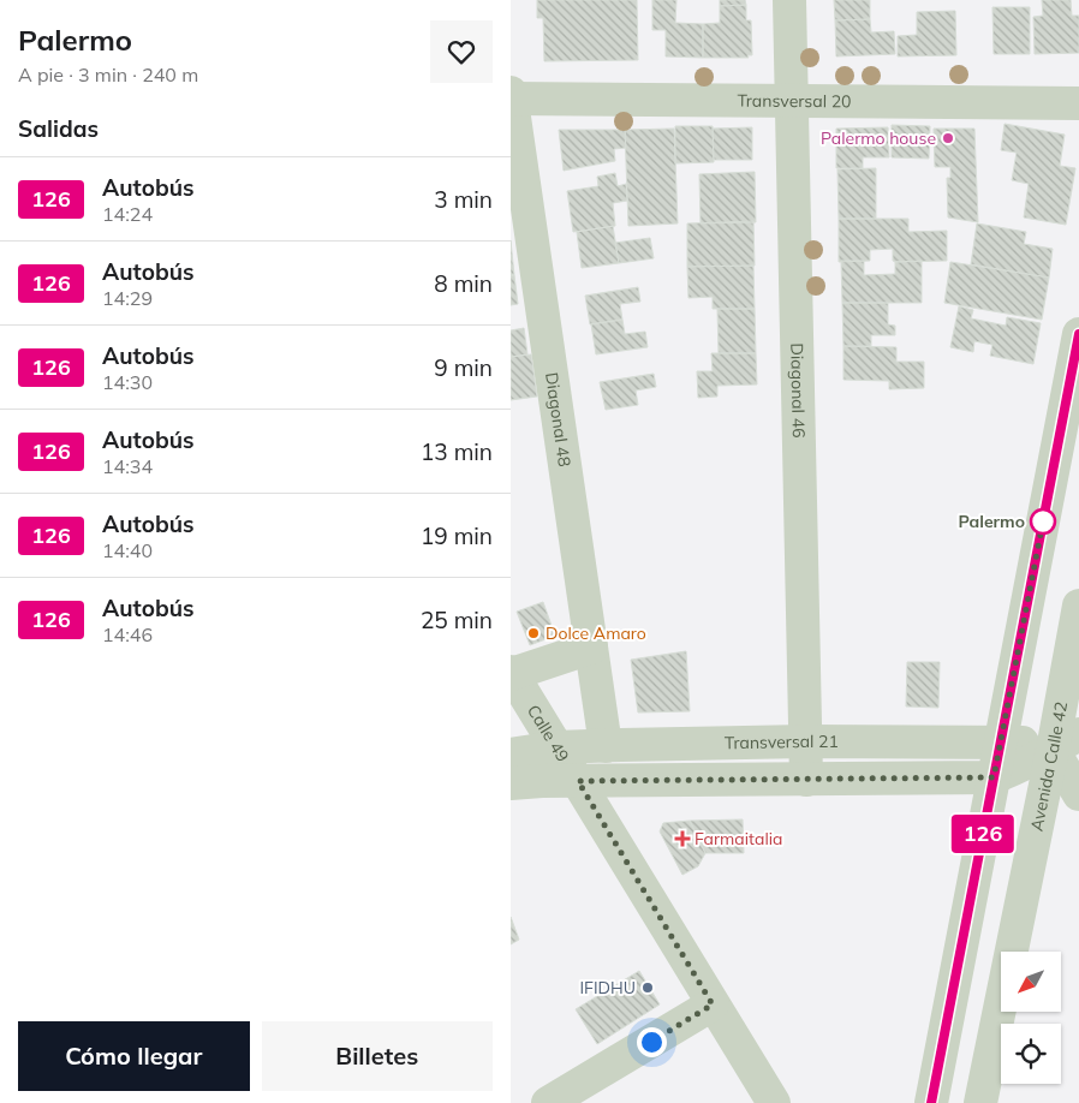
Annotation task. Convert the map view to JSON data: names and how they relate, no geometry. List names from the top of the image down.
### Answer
{
  "streets": {
    "street": [
      "Transversal 20",
      "Diagonal 46",
      "Diagonal 48",
      "Calle 49",
      "Transversal 21",
      "Avenida Calle 42"
    ]
  },
  "crossings": [
    ["Transversal 20", "Diagonal 46"],
    ["Transversal 20", "Diagonal 48"],
    ["Diagonal 46", "Transversal 21"],
    ["Diagonal 48", "Transversal 21"],
    ["Calle 49", "Transversal 21"],
    ["Transversal 21", "Avenida Calle 42"]
  ],
  "places": {
    "other": [
      "Palermo house",
      "Palermo",
      "Dolce Amaro",
      "IFIDHU"
    ],
    "health": ["Farmaitalia"]
  },
  "lines": ["bus line 126"],
  "north": "bottom left",
  "page": {
    "heading": [
      ["Palermo", "A pie · 3 min · 240 m"],
      "Salidas"
    ],
    "on_map": "126",
    "list": [
      {
        "mark": "126",
        "name": "Autobús",
        "note": "14:24",
        "value": "3 min"
      },
      {
        "mark": "126",
        "name": "Autobús",
        "note": "14:29",
        "value": "8 min"
      },
      {
        "mark": "126",
        "name": "Autobús",
        "note": "14:30",
        "value": "9 min"
      },
      {
        "mark": "126",
        "name": "Autobús",
        "note": "14:34",
        "value": "13 min"
      },
      {
        "mark": "126",
        "name": "Autobús",
        "note": "14:40",
        "value": "19 min"
      },
      {
        "mark": "126",
        "name": "Autobús",
        "note": "14:46",
        "value": "25 min"
      }
    ],
    "buttons": ["Cómo llegar", "Billetes"]
  }
}
